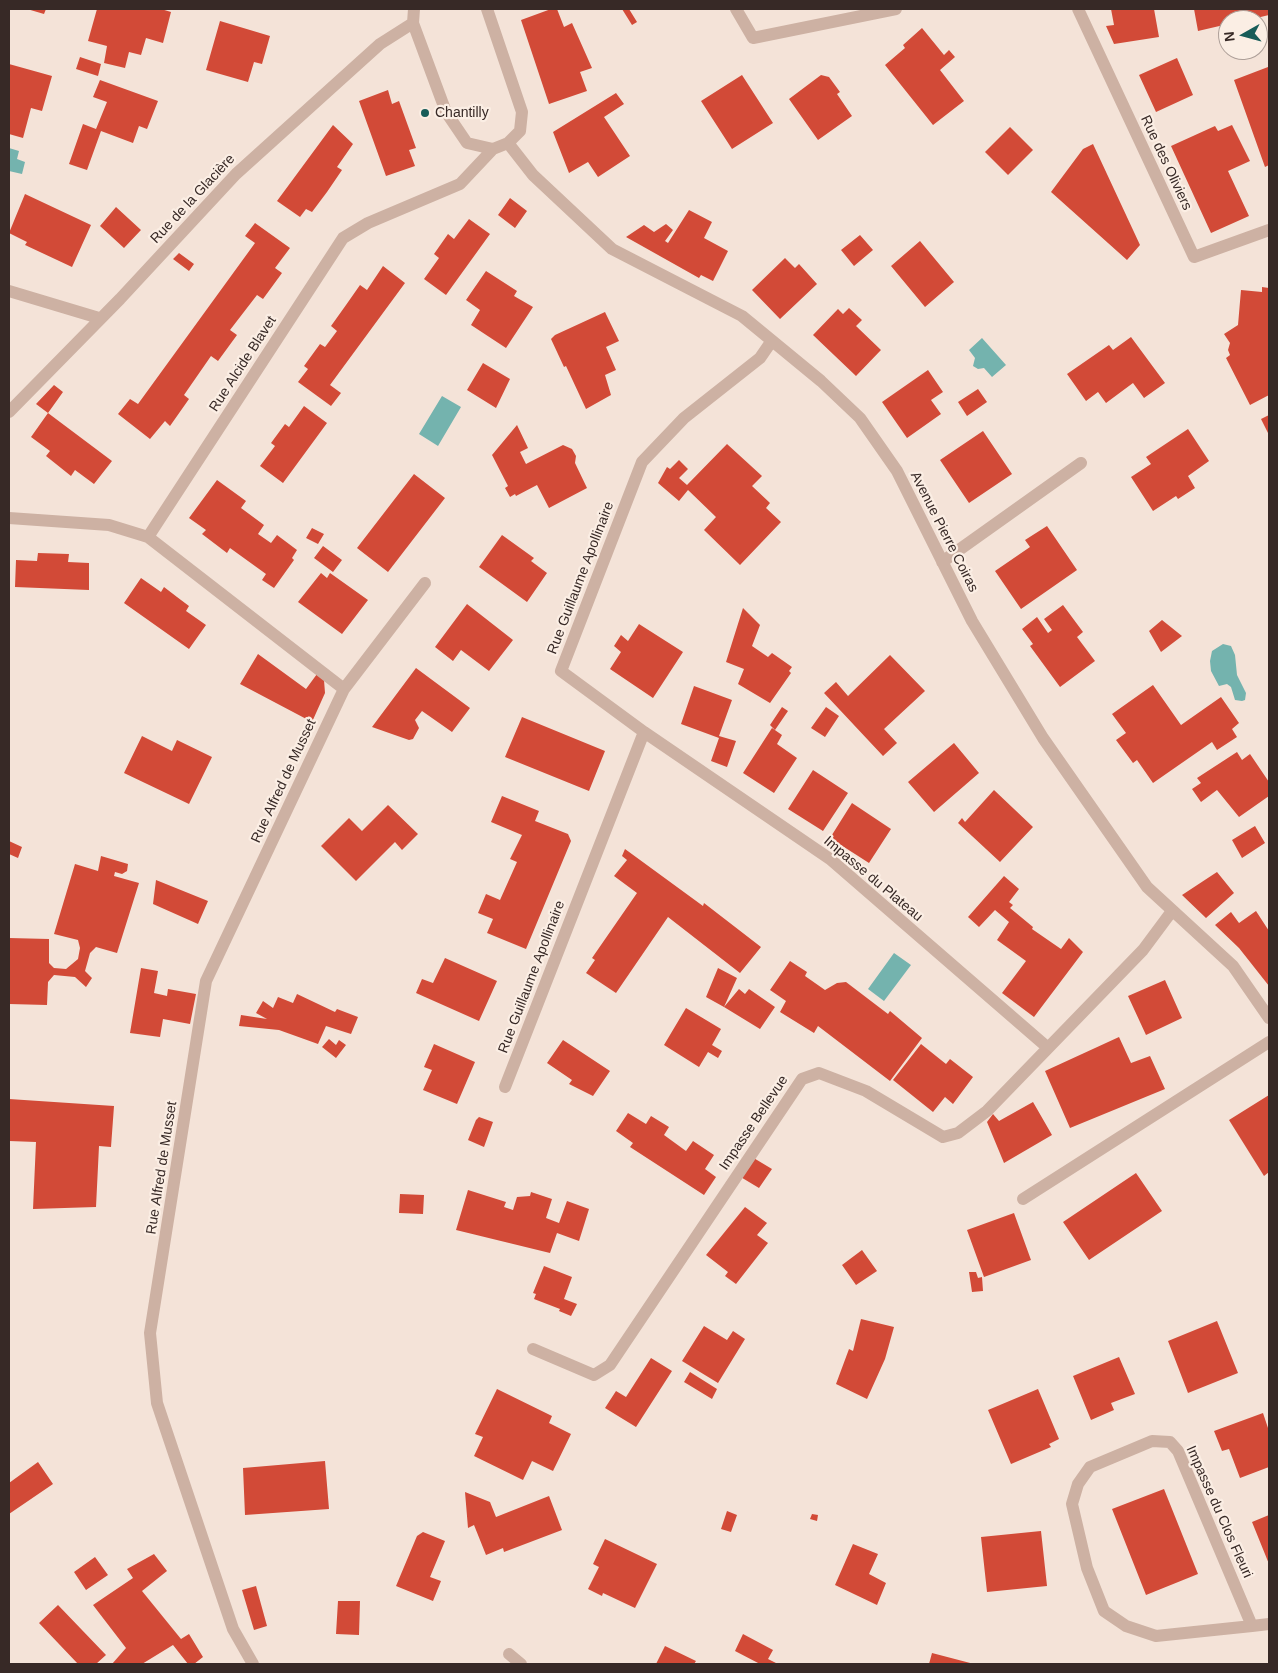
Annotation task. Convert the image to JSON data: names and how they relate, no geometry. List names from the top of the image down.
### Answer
{
  "streets": {
    "street": [
      "Rue des Oliviers",
      "Rue de la Glacière",
      "Rue Alcide Blavet",
      "Avenue Pierre Coiras",
      "Rue Guillaume Apollinaire",
      "Rue Alfred de Musset",
      "Impasse du Plateau",
      "Impasse Bellevue",
      "Impasse du Clos Fleuri"
    ]
  },
  "crossings": [
    ["Avenue Pierre Coiras", "Rue Guillaume Apollinaire"],
    ["Avenue Pierre Coiras", "Impasse Bellevue"],
    ["Rue Guillaume Apollinaire", "Impasse du Plateau"],
    ["Impasse du Plateau", "Impasse Bellevue"]
  ],
  "places": ["Chantilly"],
  "north": "left"
}
